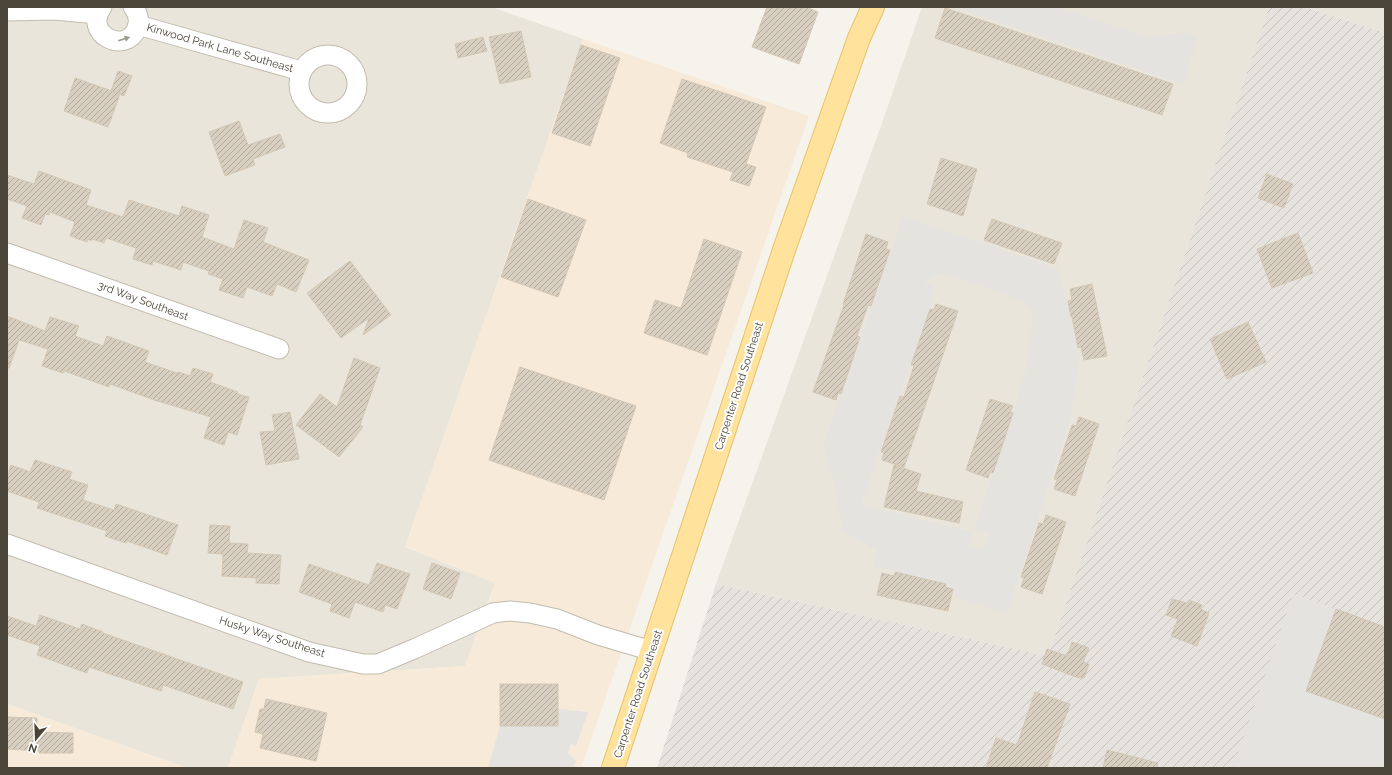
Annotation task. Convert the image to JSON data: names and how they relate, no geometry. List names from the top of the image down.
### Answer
{
  "streets": {
    "main road": ["Carpenter Road Southeast"],
    "street": ["Kinwood Park Lane Southeast", "3rd Way Southeast", "Husky Way Southeast"]
  },
  "crossings": [
    ["Carpenter Road Southeast", "Husky Way Southeast"]
  ],
  "north": "bottom"
}
